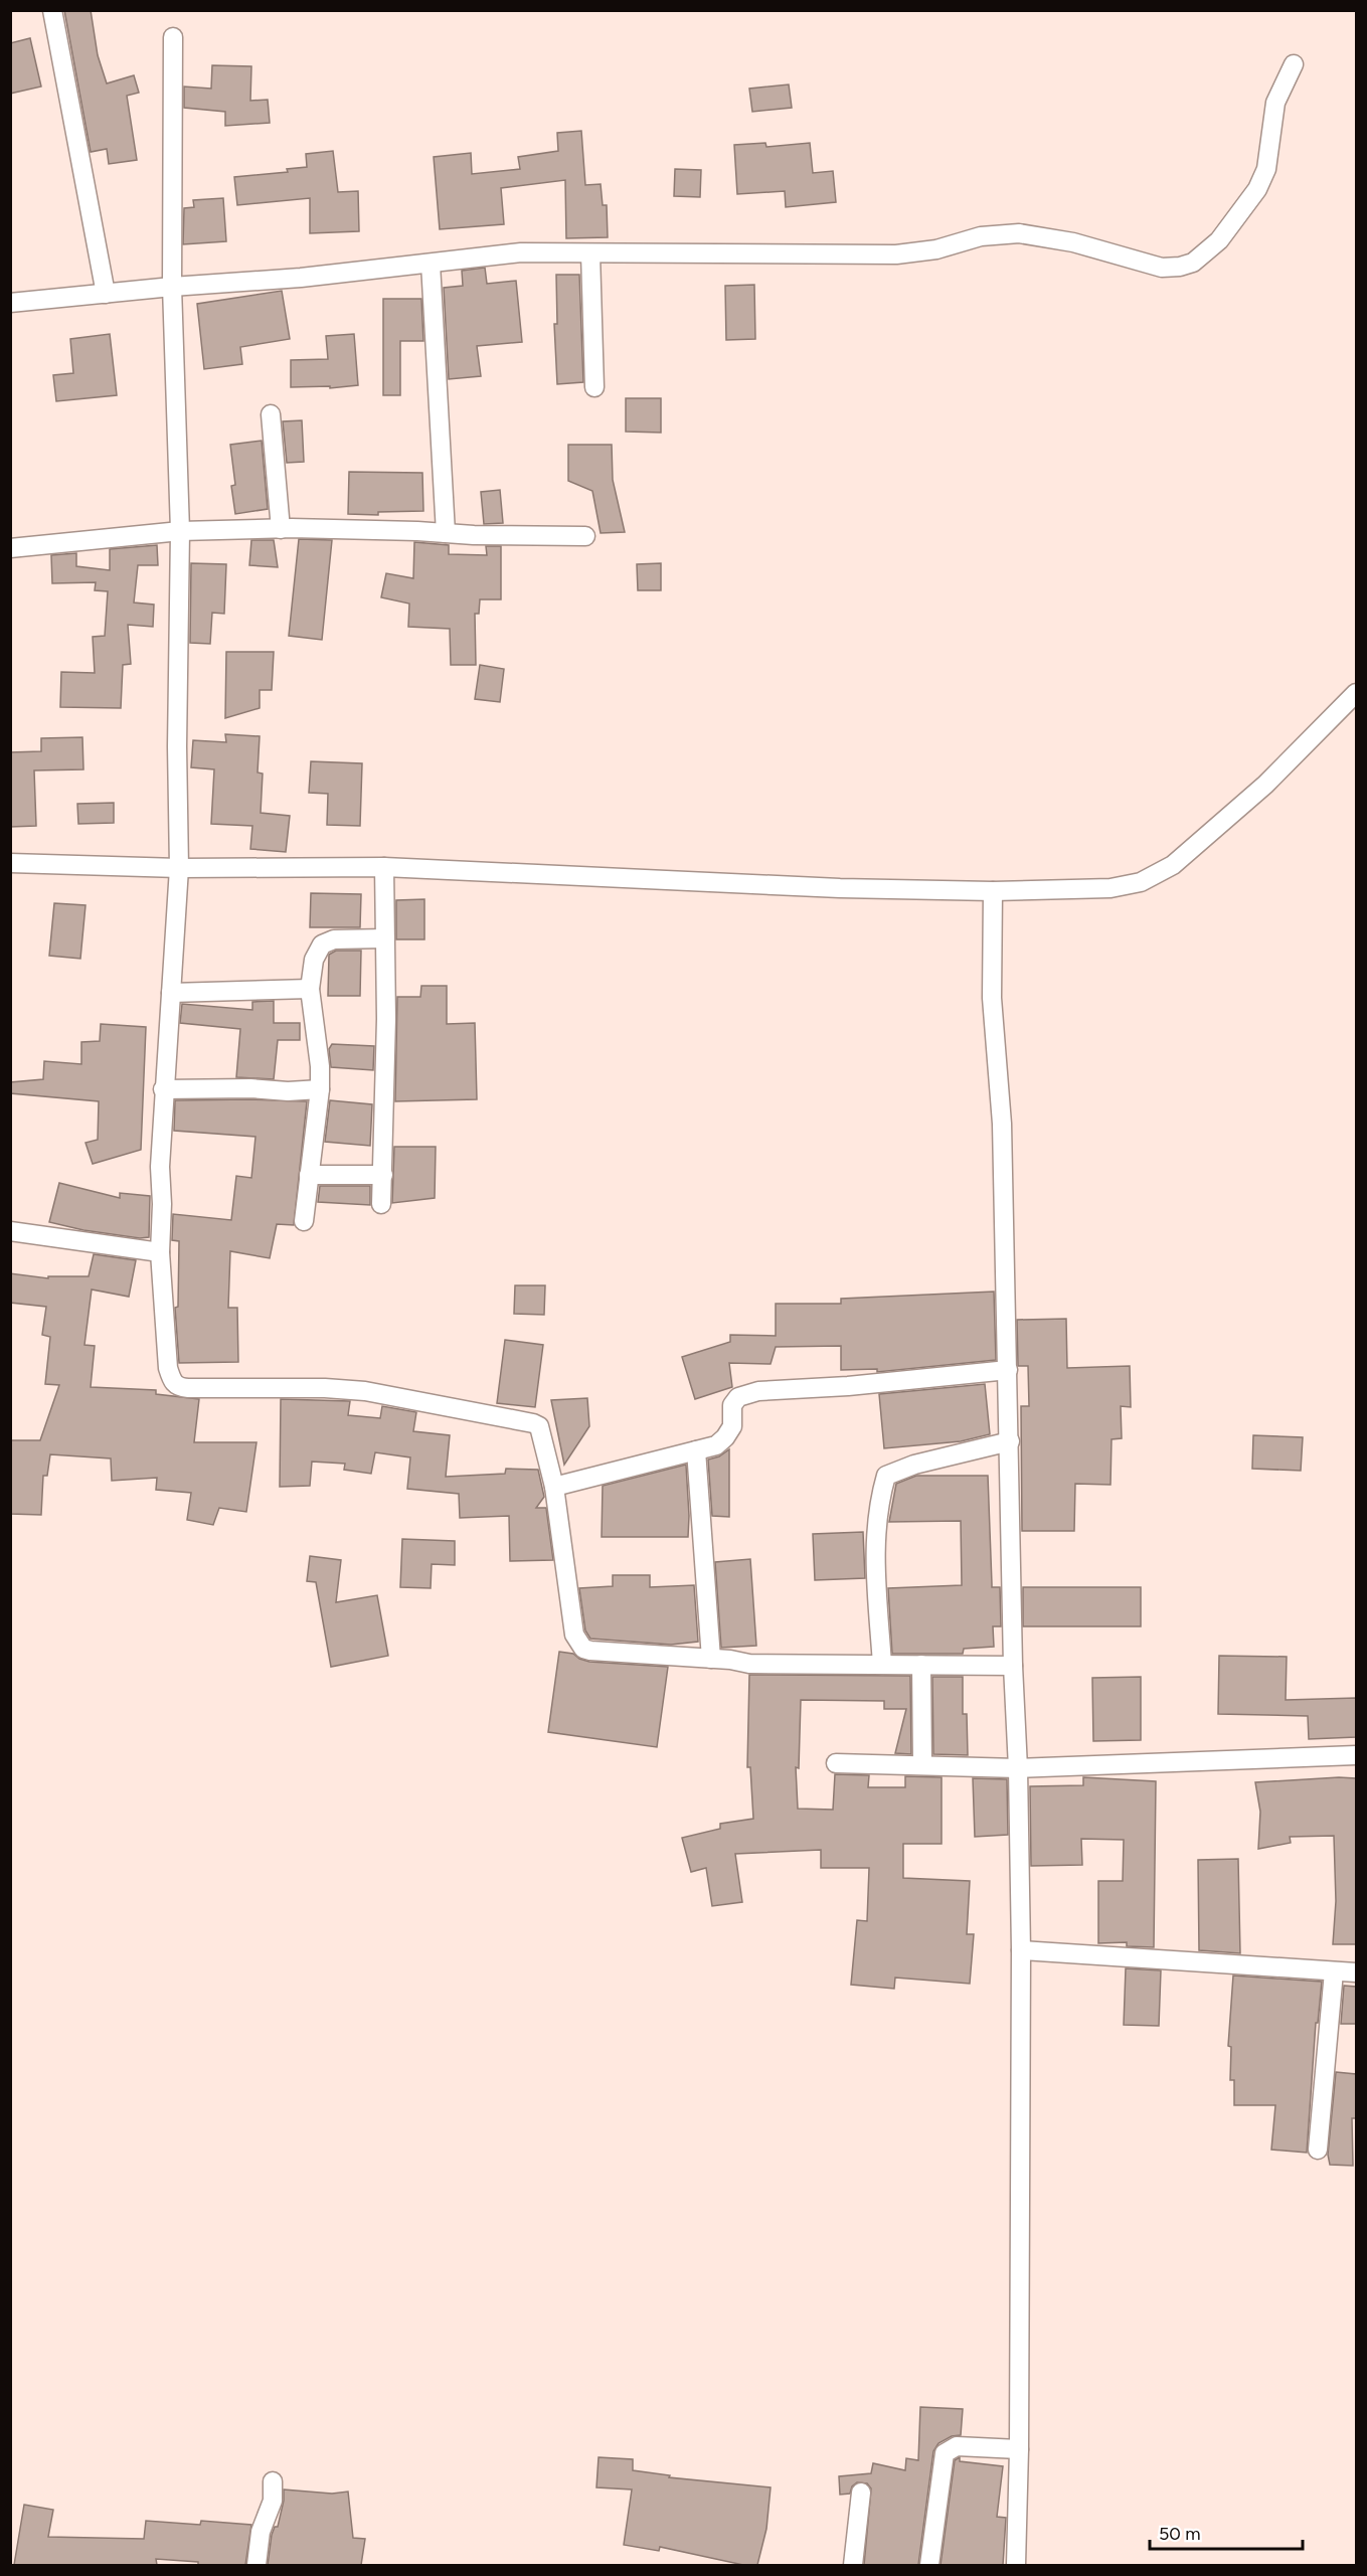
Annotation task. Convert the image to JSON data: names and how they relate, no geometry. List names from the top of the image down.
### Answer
{
  "scale_bar": "50 m"
}
